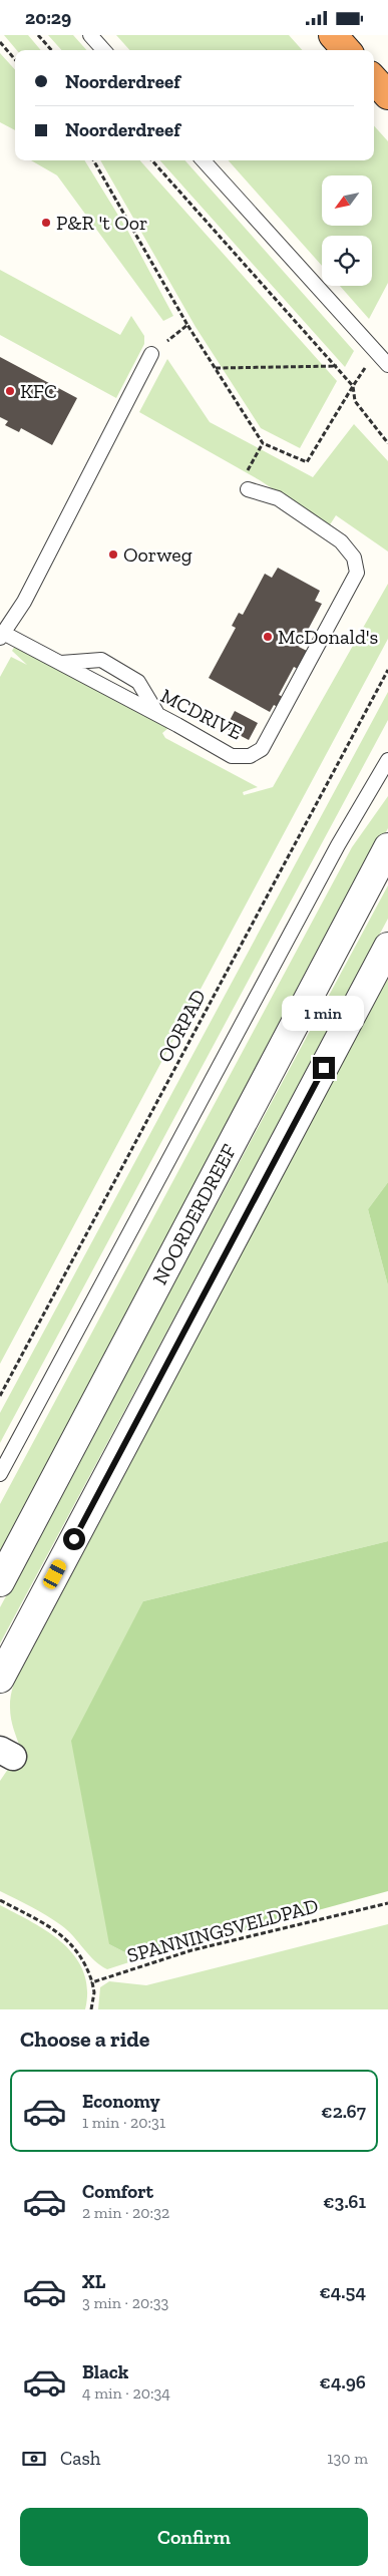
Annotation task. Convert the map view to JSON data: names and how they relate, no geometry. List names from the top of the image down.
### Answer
{
  "streets": {
    "street": ["NOORDERDREEF"],
    "lane": ["MCDRIVE"],
    "path": ["OORPAD", "SPANNINGSVELDPAD"]
  },
  "places": [
    "P&R 't Oor",
    "KFC",
    "Oorweg",
    "McDonald's"
  ],
  "north": "bottom left",
  "page": {
    "status": "20:29",
    "banner": ["Noorderdreef", "Noorderdreef"],
    "bubble": "1 min",
    "heading": "Choose a ride",
    "list": [
      {
        "name": "Economy",
        "note": "1 min · 20:31",
        "value": "€2.67"
      },
      {
        "name": "Comfort",
        "note": "2 min · 20:32",
        "value": "€3.61"
      },
      {
        "name": "XL",
        "note": "3 min · 20:33",
        "value": "€4.54"
      },
      {
        "name": "Black",
        "note": "4 min · 20:34",
        "value": "€4.96"
      }
    ],
    "pay": ["Cash", "130 m"],
    "buttons": "Confirm"
  }
}
